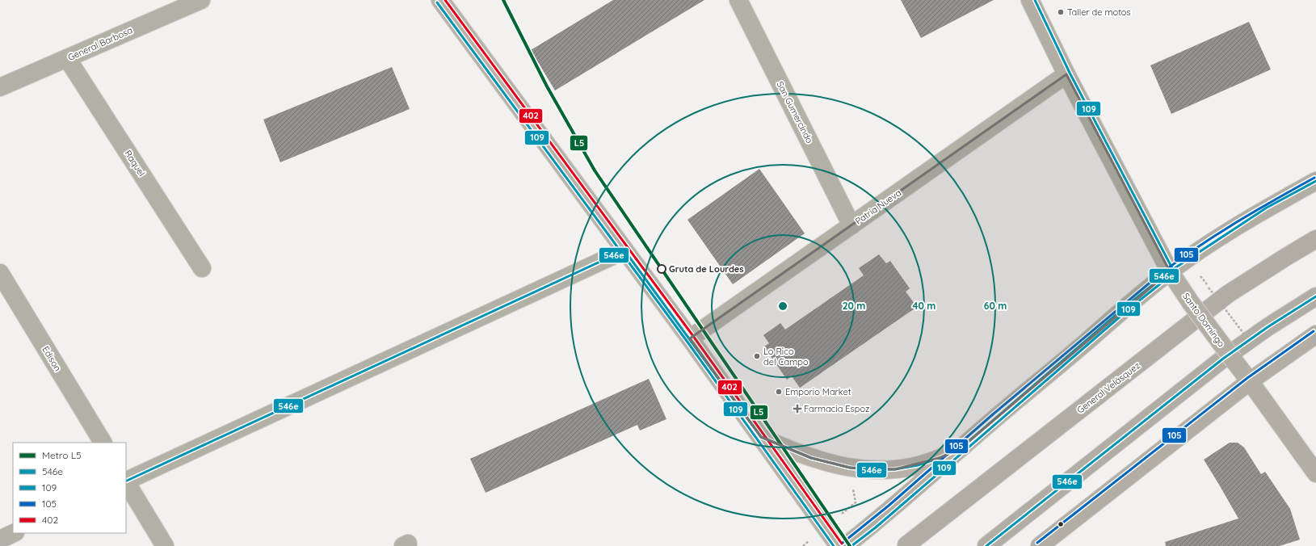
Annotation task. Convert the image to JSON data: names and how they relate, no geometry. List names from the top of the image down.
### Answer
{
  "streets": {
    "highway": ["General Velásquez"],
    "main road": ["Santo Domingo"],
    "street": [
      "General Barbosa",
      "San Gumercindo",
      "Raquel",
      "Patria Nueva",
      "Edison"
    ]
  },
  "crossings": [
    ["General Barbosa", "Raquel"],
    ["San Gumercindo", "Patria Nueva"],
    ["Patria Nueva", "Santo Domingo"]
  ],
  "places": {
    "other": [
      "Taller de motos",
      "Gruta de Lourdes",
      "Lo Rico del Campo",
      "Emporio Market"
    ],
    "health": ["Farmacia Espoz"]
  },
  "lines": [
    "metro line L5",
    "transit line 109",
    "transit line 402",
    "transit line 105",
    "transit line 546e"
  ],
  "legend": [
    "Metro L5",
    "546e",
    "109",
    "105",
    "402"
  ],
  "rings": ["20 m", "40 m", "60 m"]
}
